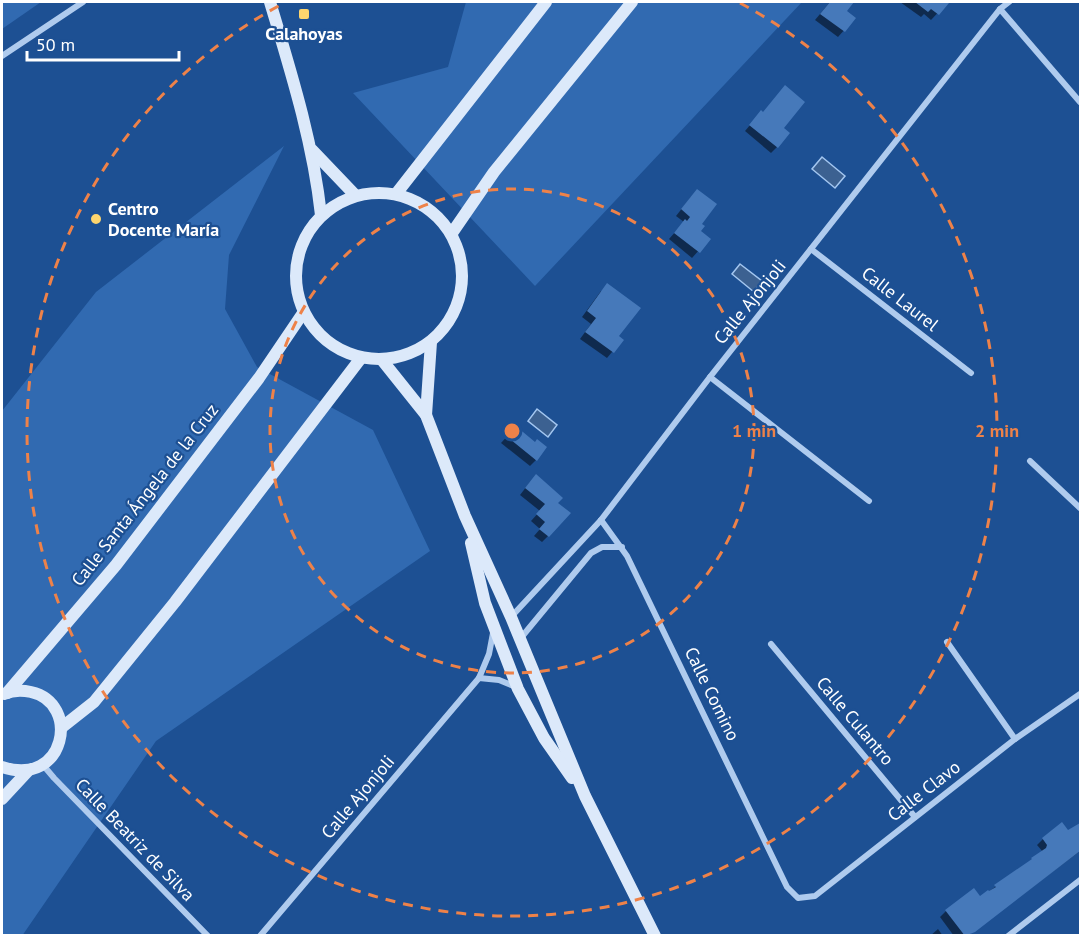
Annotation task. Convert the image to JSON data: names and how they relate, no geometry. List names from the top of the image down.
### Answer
{
  "streets": {
    "main road": ["Calle Santa Ángela de la Cruz"],
    "street": [
      "Calle Laurel",
      "Calle Ajonjoli",
      "Calle Comino",
      "Calle Culantro",
      "Calle Clavo",
      "Calle Beatriz de Silva"
    ]
  },
  "crossings": [
    ["Calle Laurel", "Calle Ajonjoli"],
    ["Calle Ajonjoli", "Calle Comino"],
    ["Calle Comino", "Calle Clavo"],
    ["Calle Culantro", "Calle Clavo"]
  ],
  "places": {
    "transit": ["Calahoyas"],
    "other": ["Centro Docente María"]
  },
  "scale_bar": "50 m",
  "rings": ["1 min", "2 min"]
}
